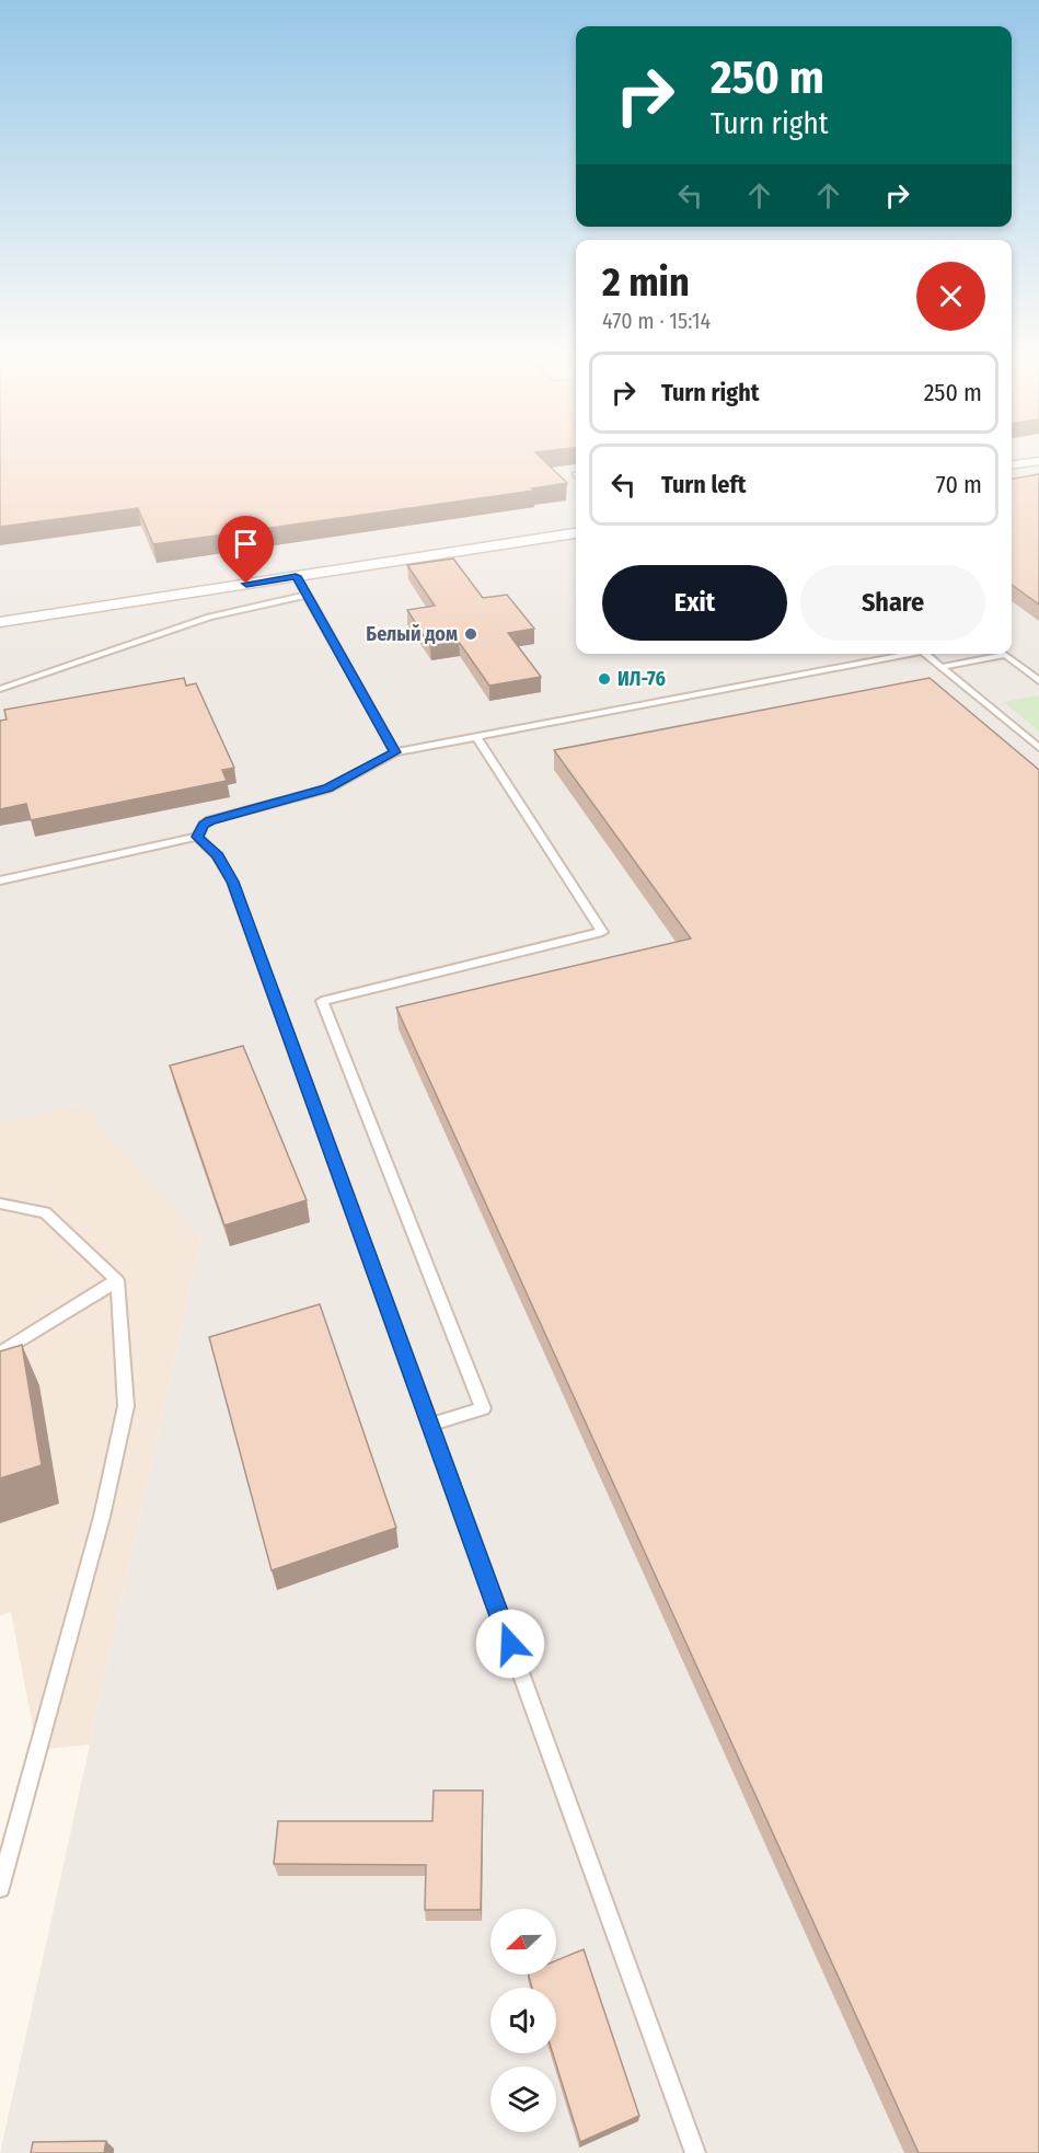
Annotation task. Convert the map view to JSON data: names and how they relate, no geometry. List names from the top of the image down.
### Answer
{
  "places": ["Белый дом", "ИЛ-76"],
  "north": "left",
  "page": {
    "turn": ["250 m", "Turn right"],
    "heading": ["2 min", "470 m · 15:14"],
    "list": [
      {
        "name": "Turn right",
        "value": "250 m"
      },
      {
        "name": "Turn left",
        "value": "70 m"
      }
    ],
    "buttons": ["Exit", "Share"]
  }
}
